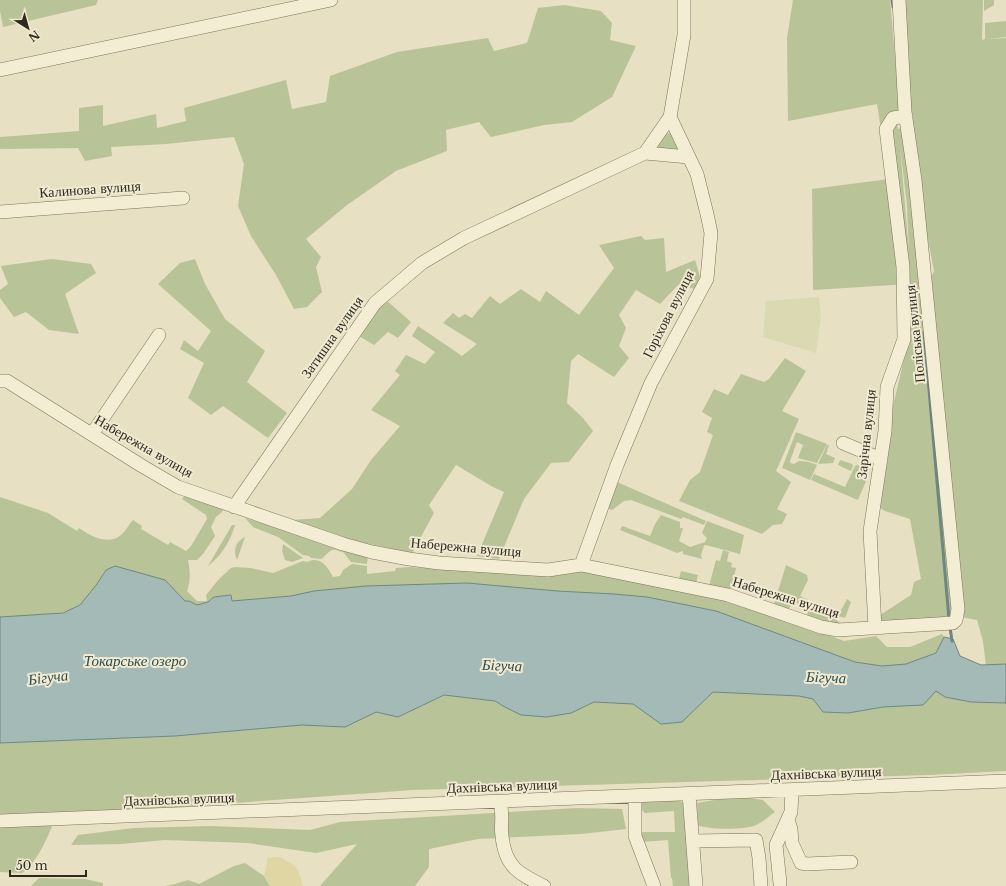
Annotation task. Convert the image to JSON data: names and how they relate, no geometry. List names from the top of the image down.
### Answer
{
  "streets": {
    "street": [
      "Калинова вулиця",
      "Горіхова вулиця",
      "Поліська вулиця",
      "Затишна вулиця",
      "Зарічна вулиця",
      "Набережна вулиця",
      "Дахнівська вулиця"
    ]
  },
  "crossings": [
    ["Горіхова вулиця", "Набережна вулиця"],
    ["Поліська вулиця", "Зарічна вулиця"],
    ["Поліська вулиця", "Набережна вулиця"],
    ["Затишна вулиця", "Набережна вулиця"],
    ["Зарічна вулиця", "Набережна вулиця"]
  ],
  "water": ["Токарське озеро", "Бігуча"],
  "scale_bar": "50 m",
  "north": "bottom right"
}
